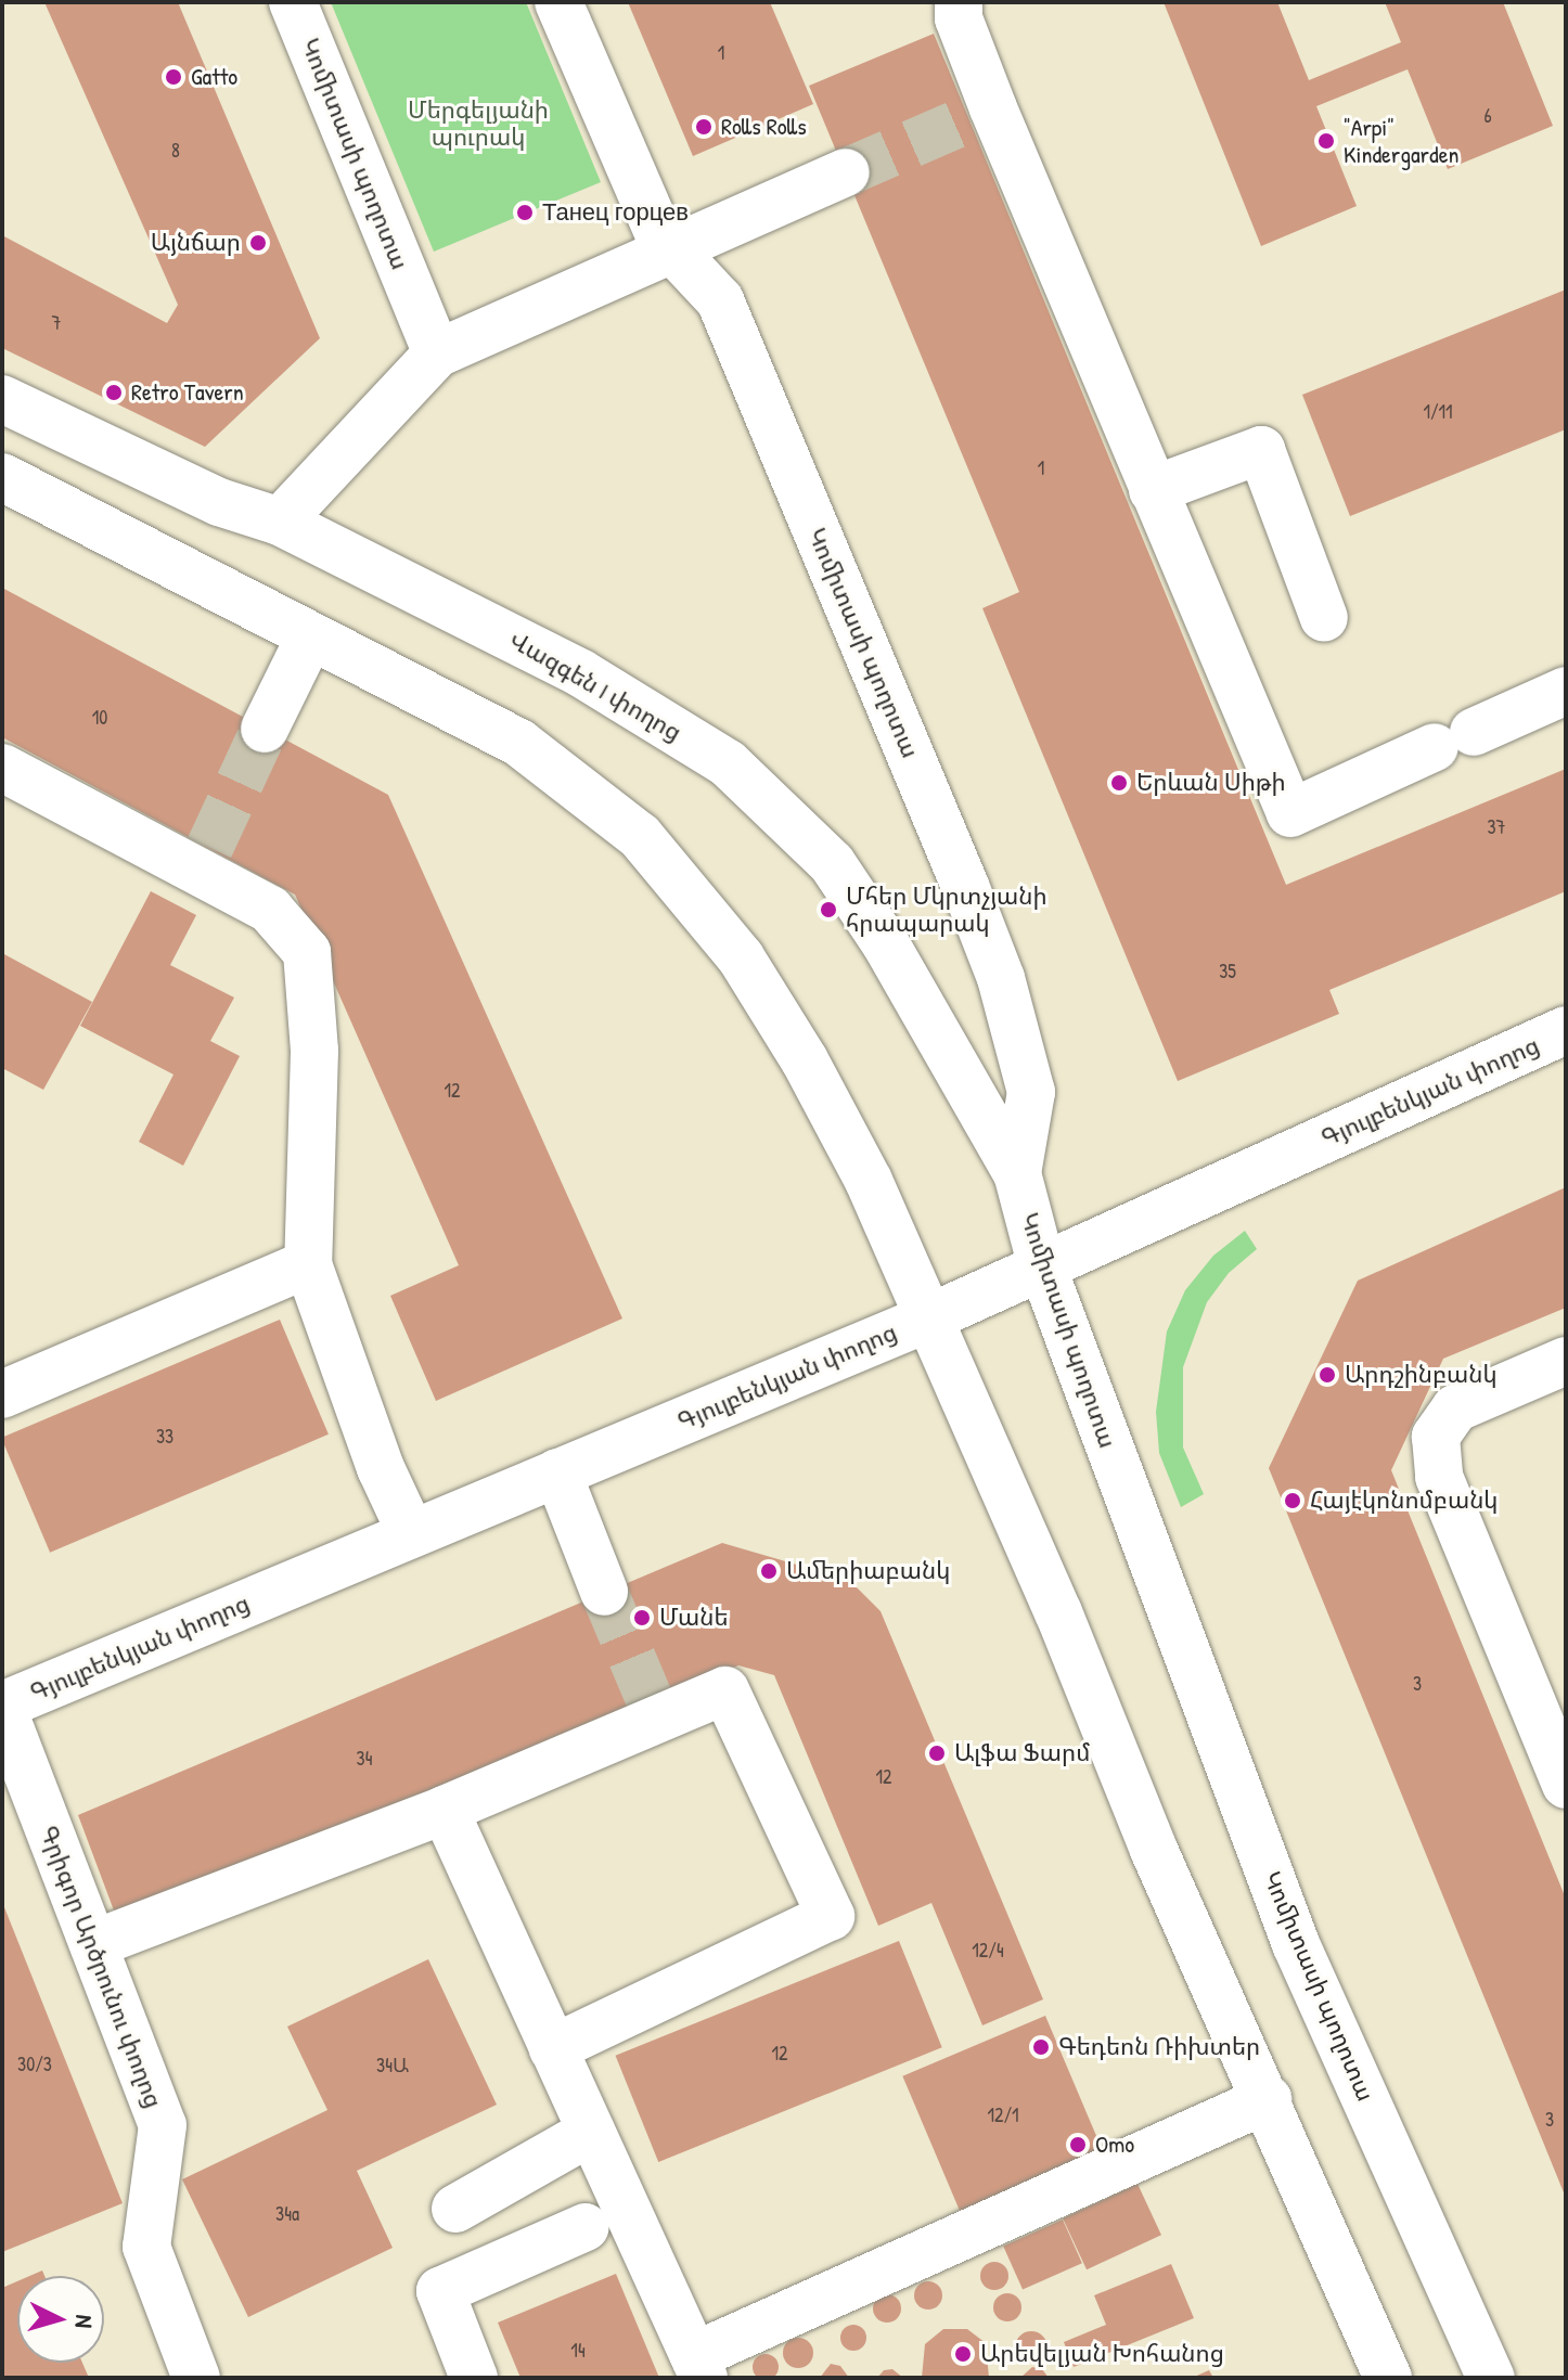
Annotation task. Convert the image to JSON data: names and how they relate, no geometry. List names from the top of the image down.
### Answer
{
  "streets": {
    "main road": [
      "Կոմիտասի պողոտա",
      "Վազգեն I փողոց",
      "Գյուլբենկյան փողոց",
      "Գրիգոր Արծրունու փողոց"
    ]
  },
  "crossings": [
    ["Կոմիտասի պողոտա", "Վազգեն I փողոց"],
    ["Կոմիտասի պողոտա", "Գյուլբենկյան փողոց"],
    ["Գյուլբենկյան փողոց", "Գրիգոր Արծրունու փողոց"]
  ],
  "parks": ["Մերգելյանի պուրակ"],
  "places": [
    "Gatto",
    "Rolls Rolls",
    "\"Arpi\" Kindergarden",
    "Танец горцев",
    "Այնճար",
    "Retro Tavern",
    "Երևան Սիթի",
    "Մհեր Մկրտչյանի հրապարակ",
    "Արդշինբանկ",
    "Հայէկոնոմբանկ",
    "Ամերիաբանկ",
    "Մանե",
    "Ալֆա Ֆարմ",
    "Գեդեոն Ռիխտեր",
    "Omo",
    "Արեվելյան Խոհանոց"
  ],
  "house_numbers": [
    "1",
    "6",
    "8",
    "7",
    "1/11",
    "1",
    "10",
    "37",
    "35",
    "12",
    "33",
    "3",
    "34",
    "12",
    "12/4",
    "12",
    "30/3",
    "34Ա",
    "12/1",
    "3",
    "34a",
    "14"
  ],
  "north": "right"
}
